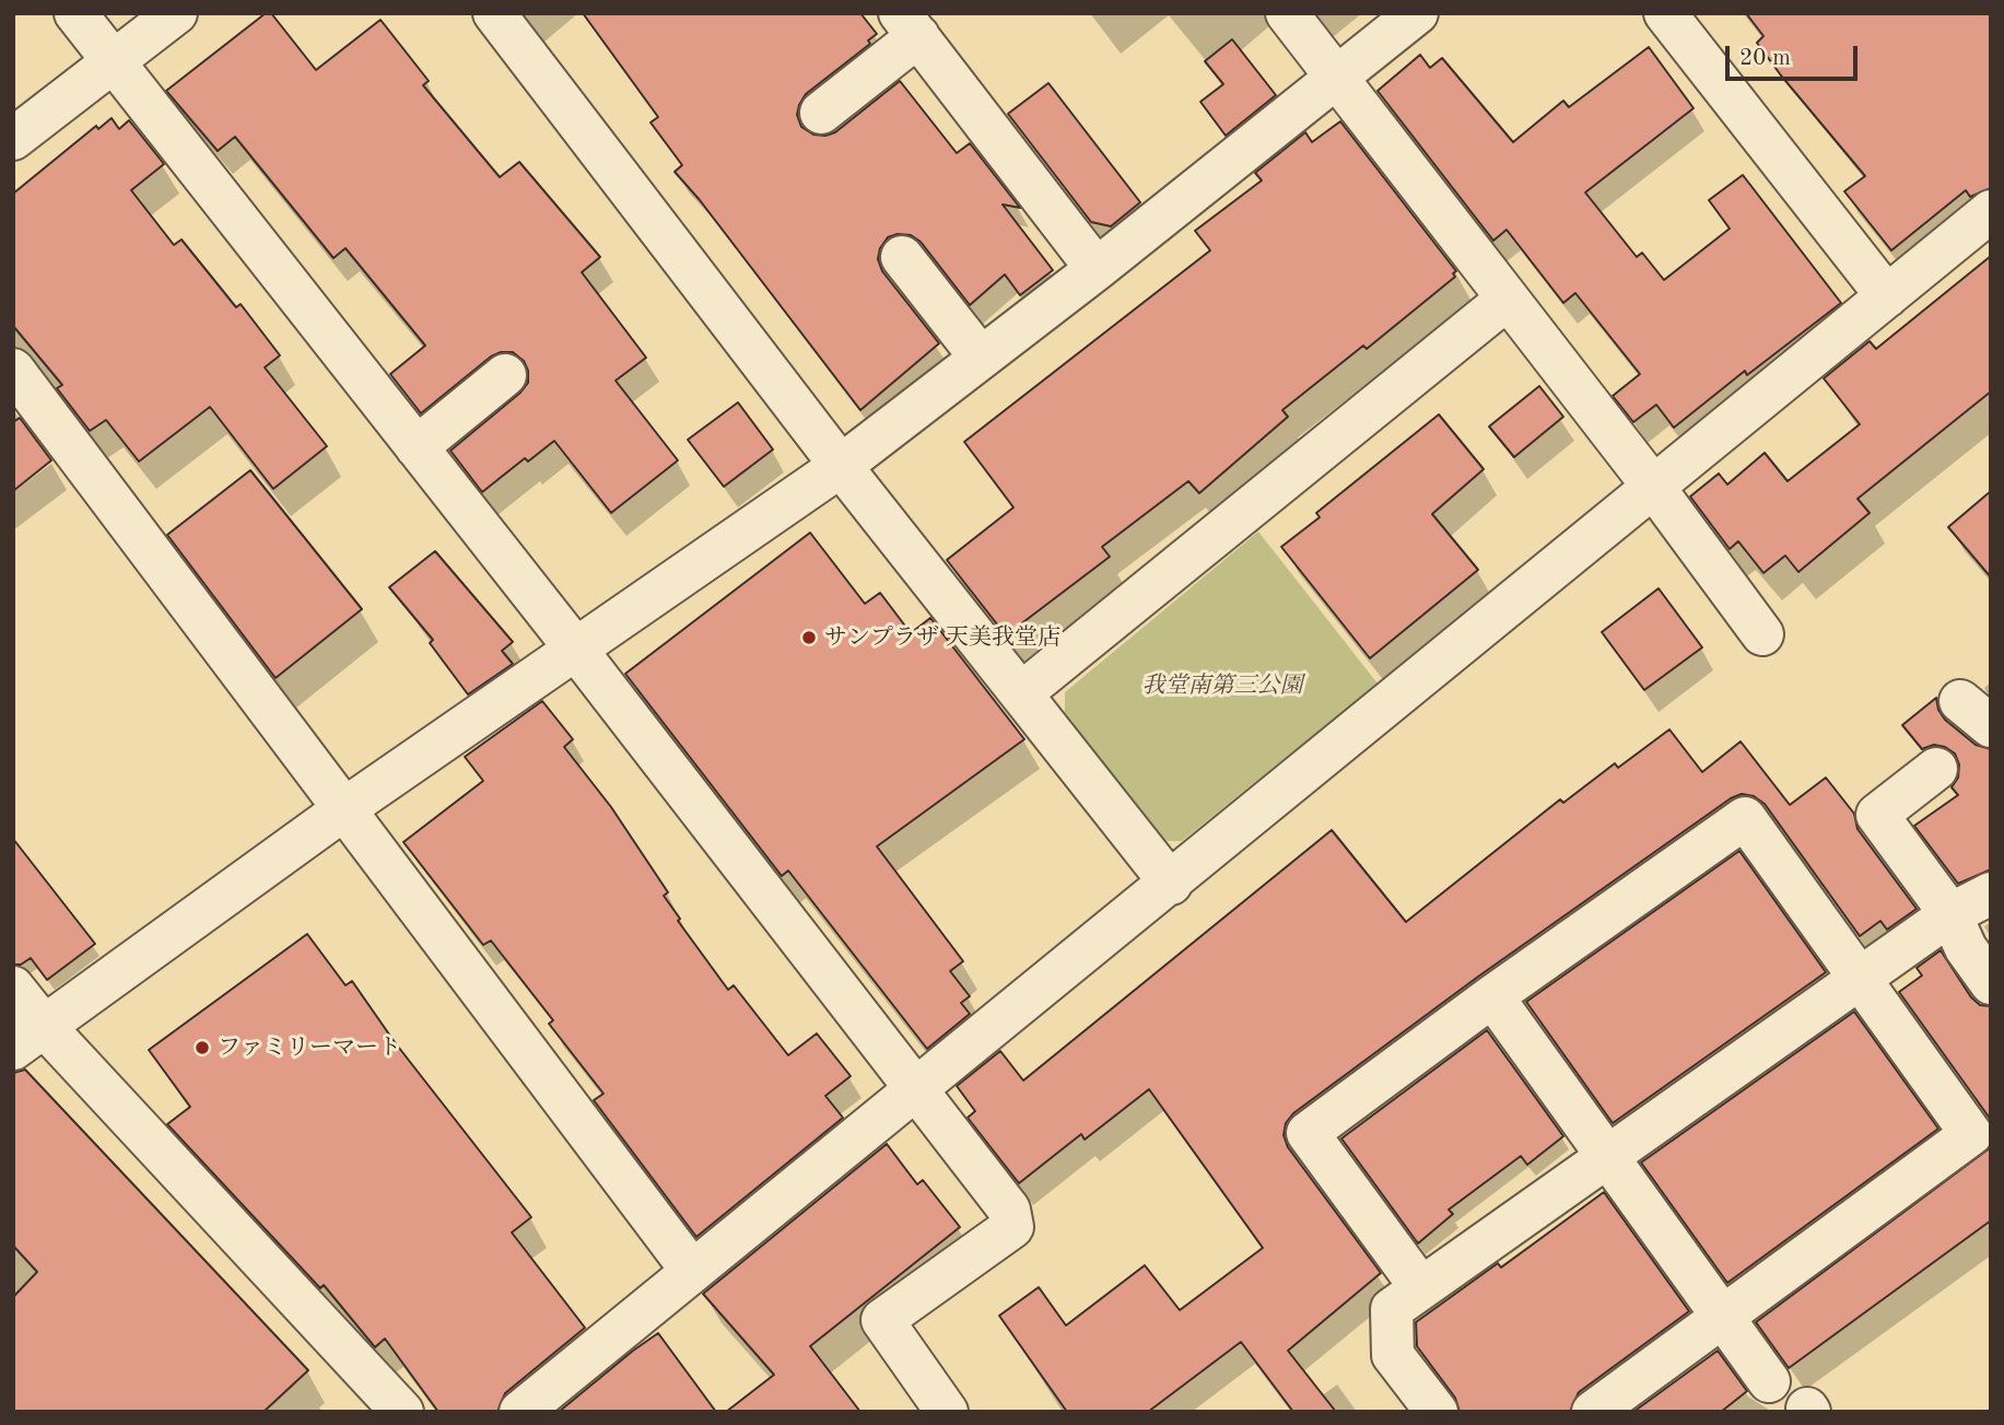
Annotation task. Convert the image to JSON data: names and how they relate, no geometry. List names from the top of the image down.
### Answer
{
  "parks": ["我堂南第三公園"],
  "places": ["サンプラザ 天美我堂店", "ファミリーマート"],
  "scale_bar": "20 m"
}
